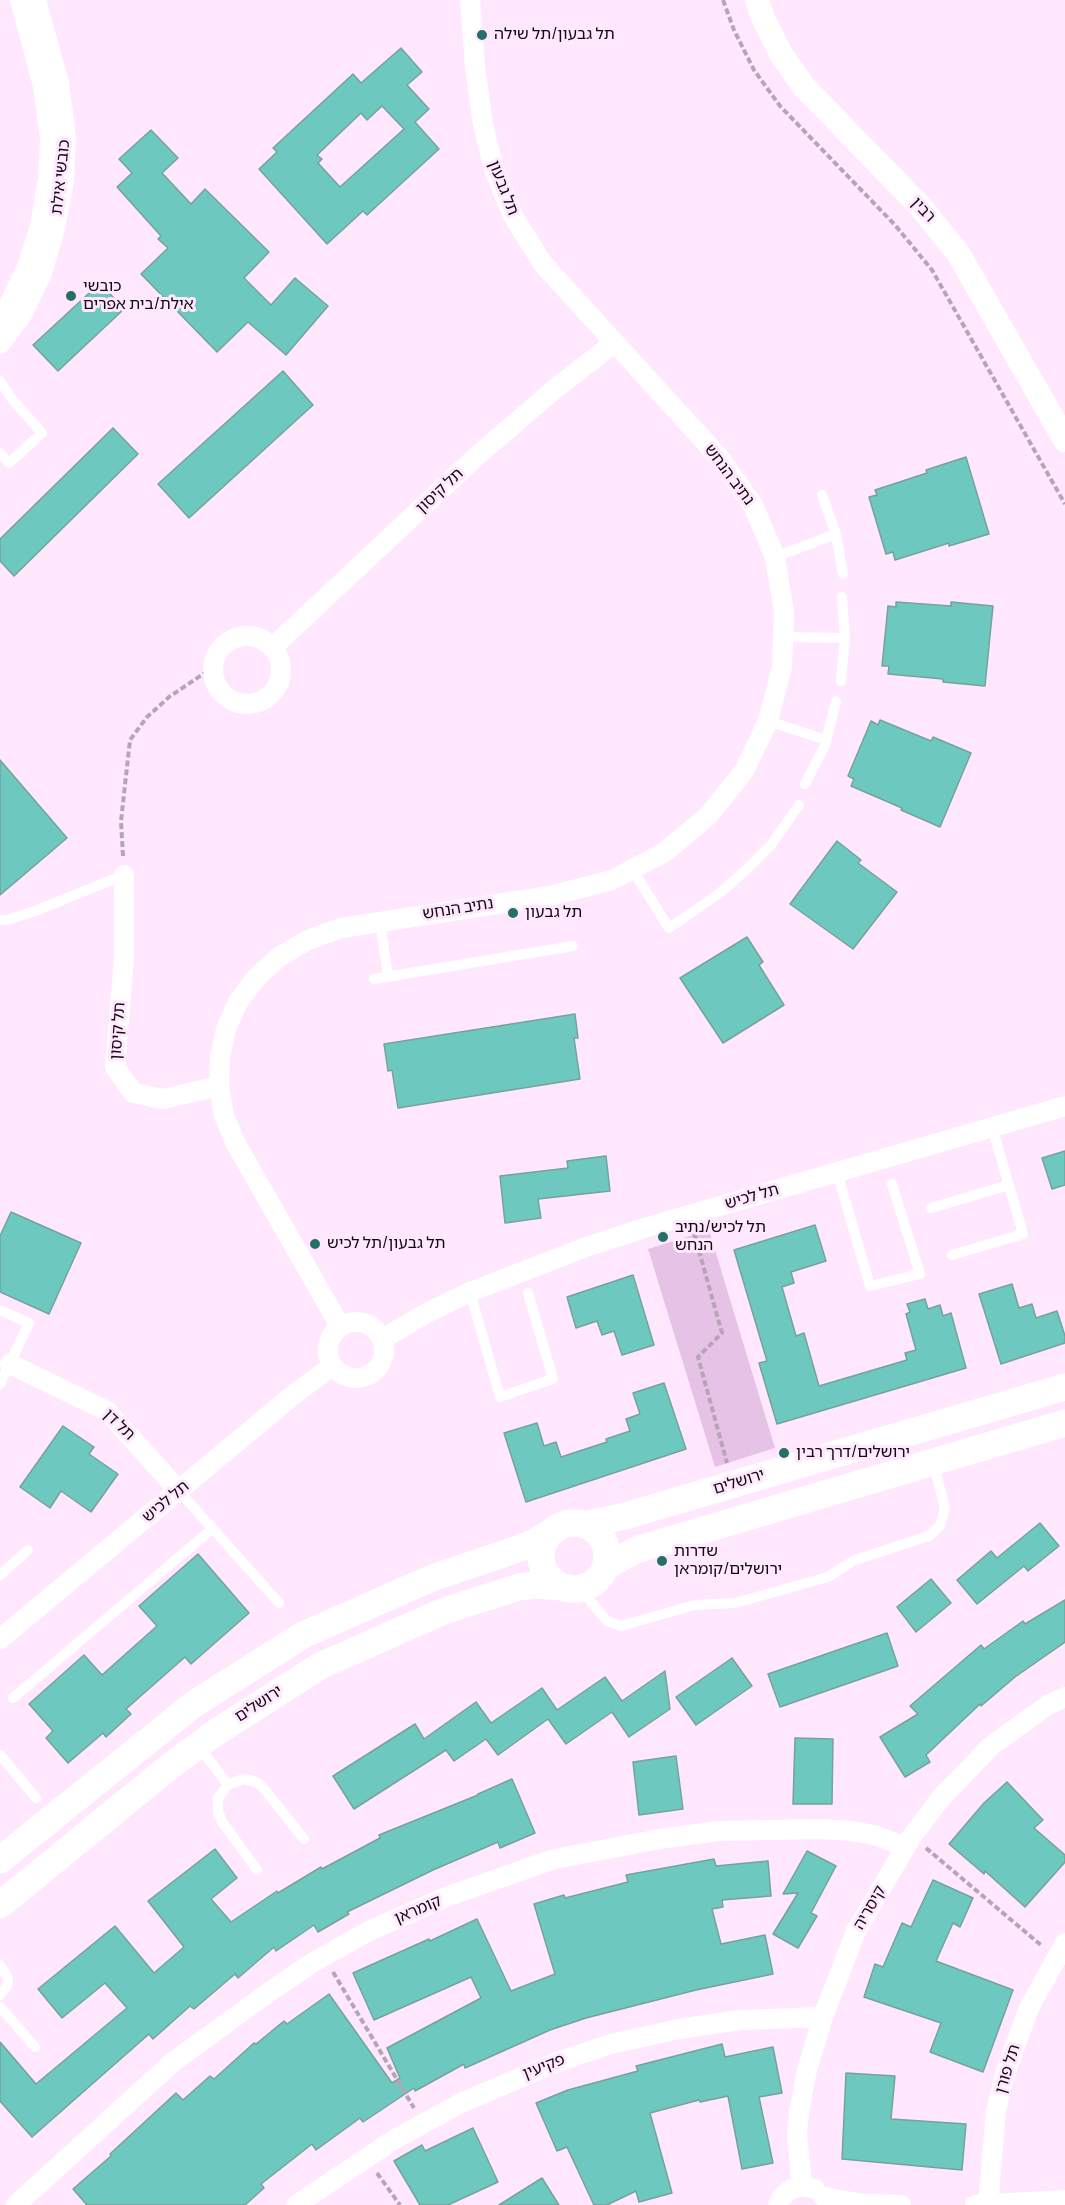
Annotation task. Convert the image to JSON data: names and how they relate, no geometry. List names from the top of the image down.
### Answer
{
  "streets": {
    "main road": ["ירושלים"],
    "street": [
      "כובשי אילת",
      "תל גבעון",
      "רבין",
      "נתיב הנחש",
      "תל קיסון",
      "תל לכיש",
      "תל דן",
      "קיסריה",
      "קומראן",
      "פקיעין",
      "תל פורן"
    ]
  },
  "crossings": [
    ["תל גבעון", "נתיב הנחש"],
    ["תל גבעון", "תל קיסון"],
    ["נתיב הנחש", "תל קיסון"],
    ["נתיב הנחש", "תל לכיש"],
    ["תל לכיש", "תל דן"],
    ["קיסריה", "קומראן"],
    ["קיסריה", "פקיעין"]
  ],
  "places": [
    "תל גבעון/תל שילה",
    "כובשי אילת/בית אפרים",
    "תל גבעון",
    "תל לכיש/נתיב הנחש",
    "תל גבעון/תל לכיש",
    "ירושלים/דרך רבין",
    "שדרות ירושלים/קומראן"
  ]
}
